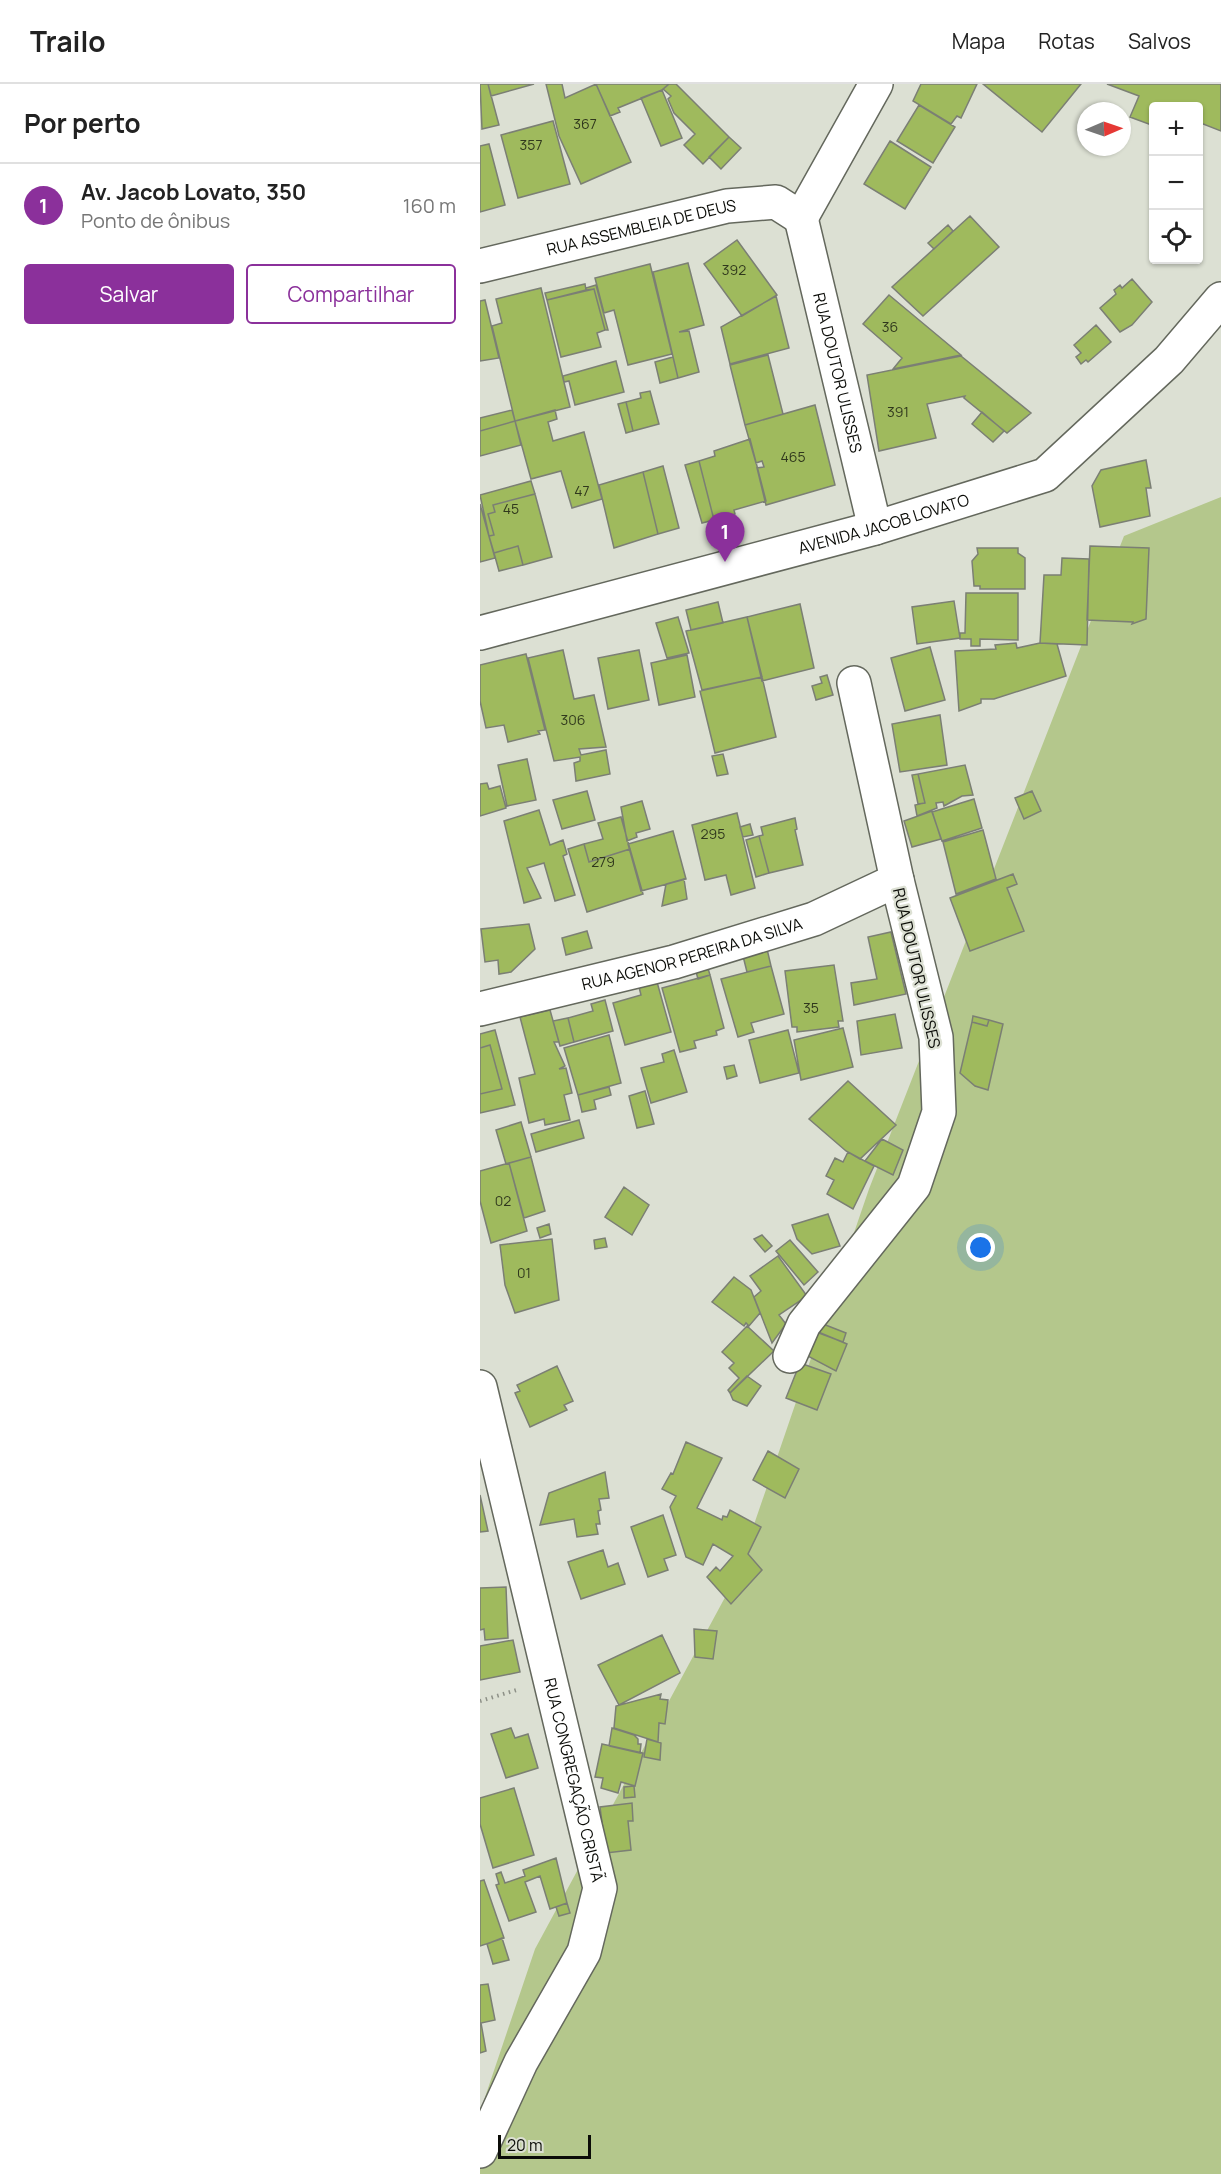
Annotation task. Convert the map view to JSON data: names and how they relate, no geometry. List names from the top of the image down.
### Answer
{
  "streets": {
    "street": [
      "RUA ASSEMBLEIA DE DEUS",
      "RUA DOUTOR ULISSES",
      "AVENIDA JACOB LOVATO",
      "RUA AGENOR PEREIRA DA SILVA",
      "RUA CONGREGAÇÃO CRISTÃ"
    ]
  },
  "crossings": [
    ["RUA ASSEMBLEIA DE DEUS", "RUA DOUTOR ULISSES"],
    ["RUA DOUTOR ULISSES", "AVENIDA JACOB LOVATO"],
    ["RUA DOUTOR ULISSES", "RUA AGENOR PEREIRA DA SILVA"]
  ],
  "house_numbers": [
    "367",
    "357",
    "392",
    "36",
    "391",
    "465",
    "47",
    "45",
    "306",
    "295",
    "279",
    "35",
    "02",
    "01"
  ],
  "scale_bar": "20 m",
  "north": "right",
  "page": {
    "header": "Trailo",
    "nav": ["Mapa", "Rotas", "Salvos"],
    "heading": "Por perto",
    "map_buttons": ["+", "−"],
    "list": [
      {
        "mark": "1",
        "name": "Av. Jacob Lovato, 350",
        "note": "Ponto de ônibus",
        "value": "160 m"
      }
    ],
    "buttons": ["Salvar", "Compartilhar"],
    "pins": "1",
    "scale": "20 m"
  }
}
